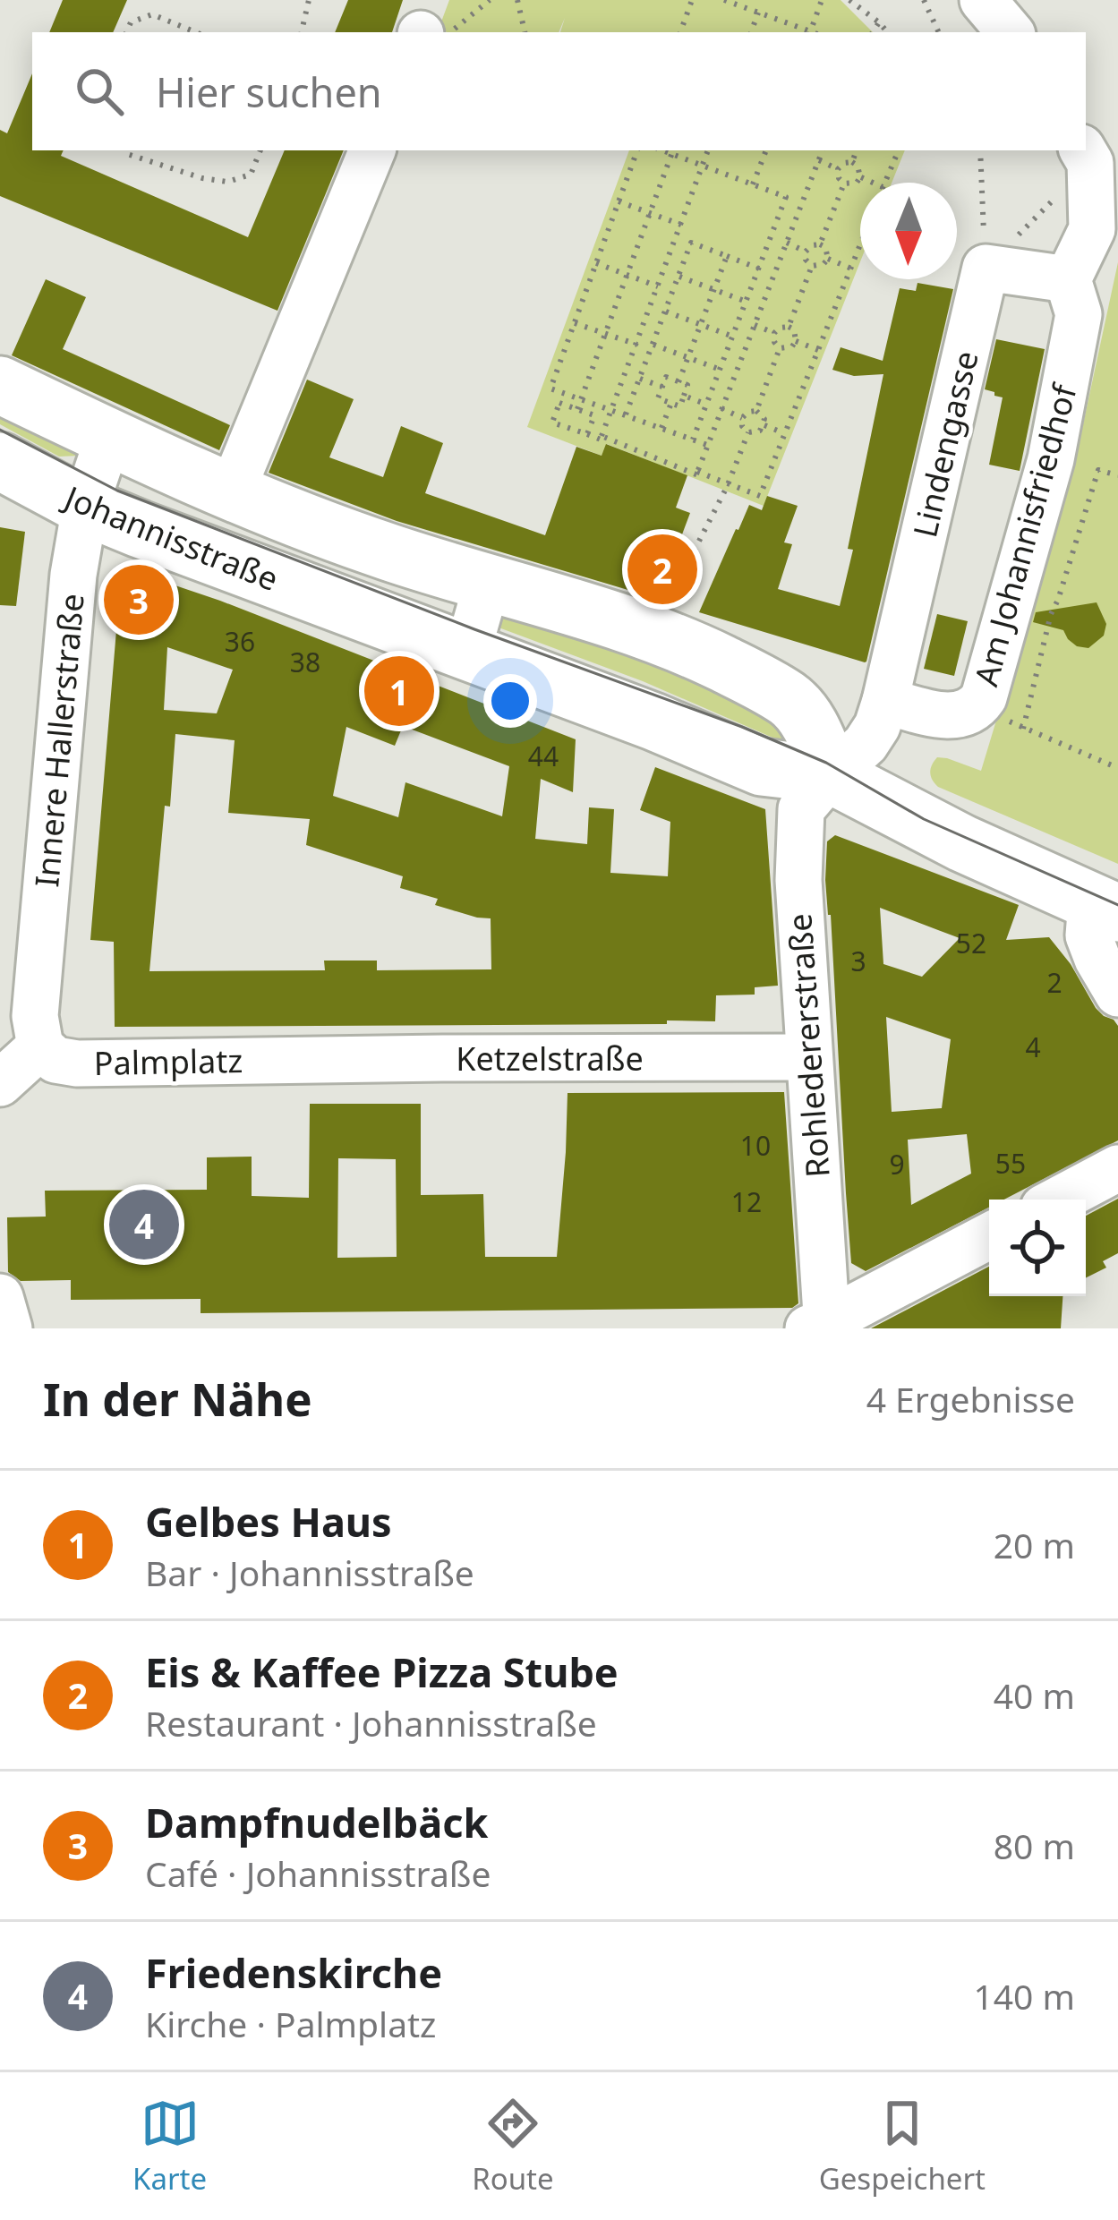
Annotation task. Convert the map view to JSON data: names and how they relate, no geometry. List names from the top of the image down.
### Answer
{
  "streets": {
    "main road": ["Johannisstraße"],
    "street": [
      "Lindengasse",
      "Am Johannisfriedhof",
      "Innere Hallerstraße",
      "Rohledererstraße",
      "Ketzelstraße",
      "Palmplatz"
    ]
  },
  "crossings": [
    ["Lindengasse", "Am Johannisfriedhof"],
    ["Johannisstraße", "Innere Hallerstraße"],
    ["Johannisstraße", "Rohledererstraße"],
    ["Innere Hallerstraße", "Palmplatz"],
    ["Rohledererstraße", "Ketzelstraße"],
    ["Ketzelstraße", "Palmplatz"]
  ],
  "house_numbers": [
    "36",
    "38",
    "44",
    "52",
    "3",
    "2",
    "4",
    "10",
    "55",
    "9",
    "12"
  ],
  "north": "bottom",
  "page": {
    "search": "Hier suchen",
    "pins": [
      "2",
      "3",
      "1",
      "4"
    ],
    "heading": ["In der Nähe", "4 Ergebnisse"],
    "list": [
      {
        "mark": "1",
        "name": "Gelbes Haus",
        "note": "Bar · Johannisstraße",
        "value": "20 m"
      },
      {
        "mark": "2",
        "name": "Eis & Kaffee Pizza Stube",
        "note": "Restaurant · Johannisstraße",
        "value": "40 m"
      },
      {
        "mark": "3",
        "name": "Dampfnudelbäck",
        "note": "Café · Johannisstraße",
        "value": "80 m"
      },
      {
        "mark": "4",
        "name": "Friedenskirche",
        "note": "Kirche · Palmplatz",
        "value": "140 m"
      }
    ],
    "nav": ["Karte", "Route", "Gespeichert"]
  }
}
